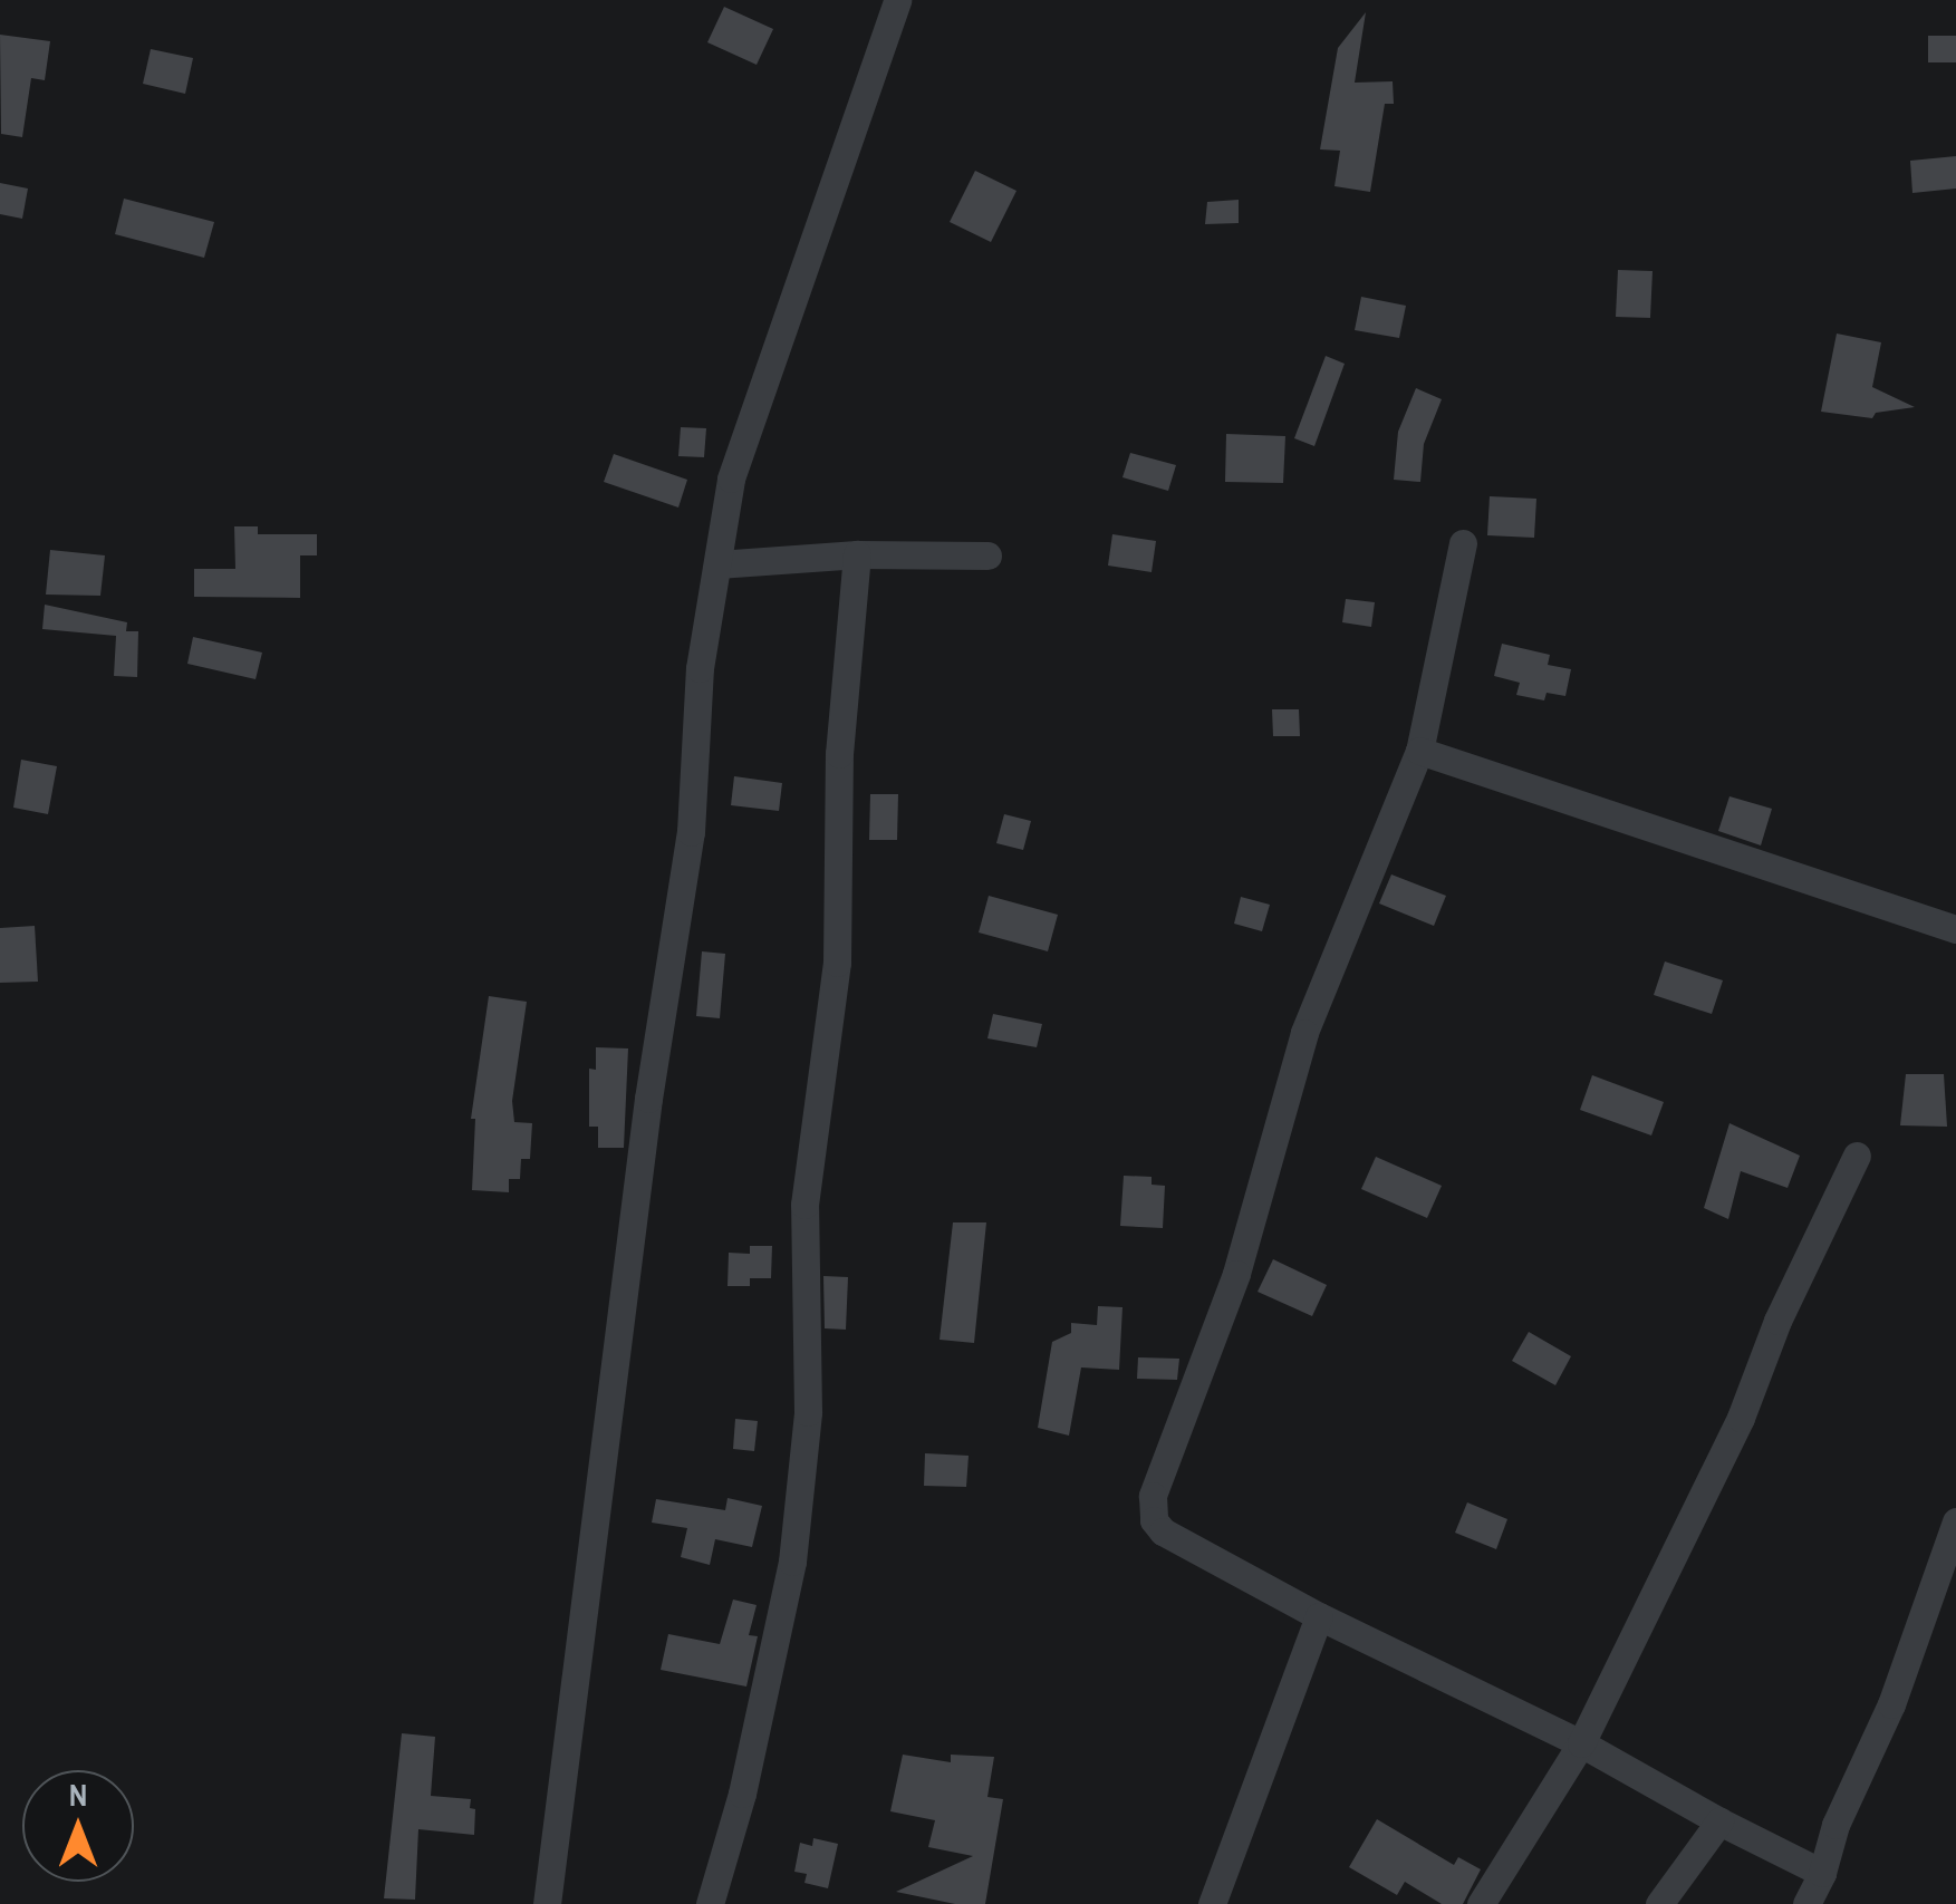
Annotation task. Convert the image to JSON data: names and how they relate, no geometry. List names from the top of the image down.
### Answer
{
  "north": "top"
}
